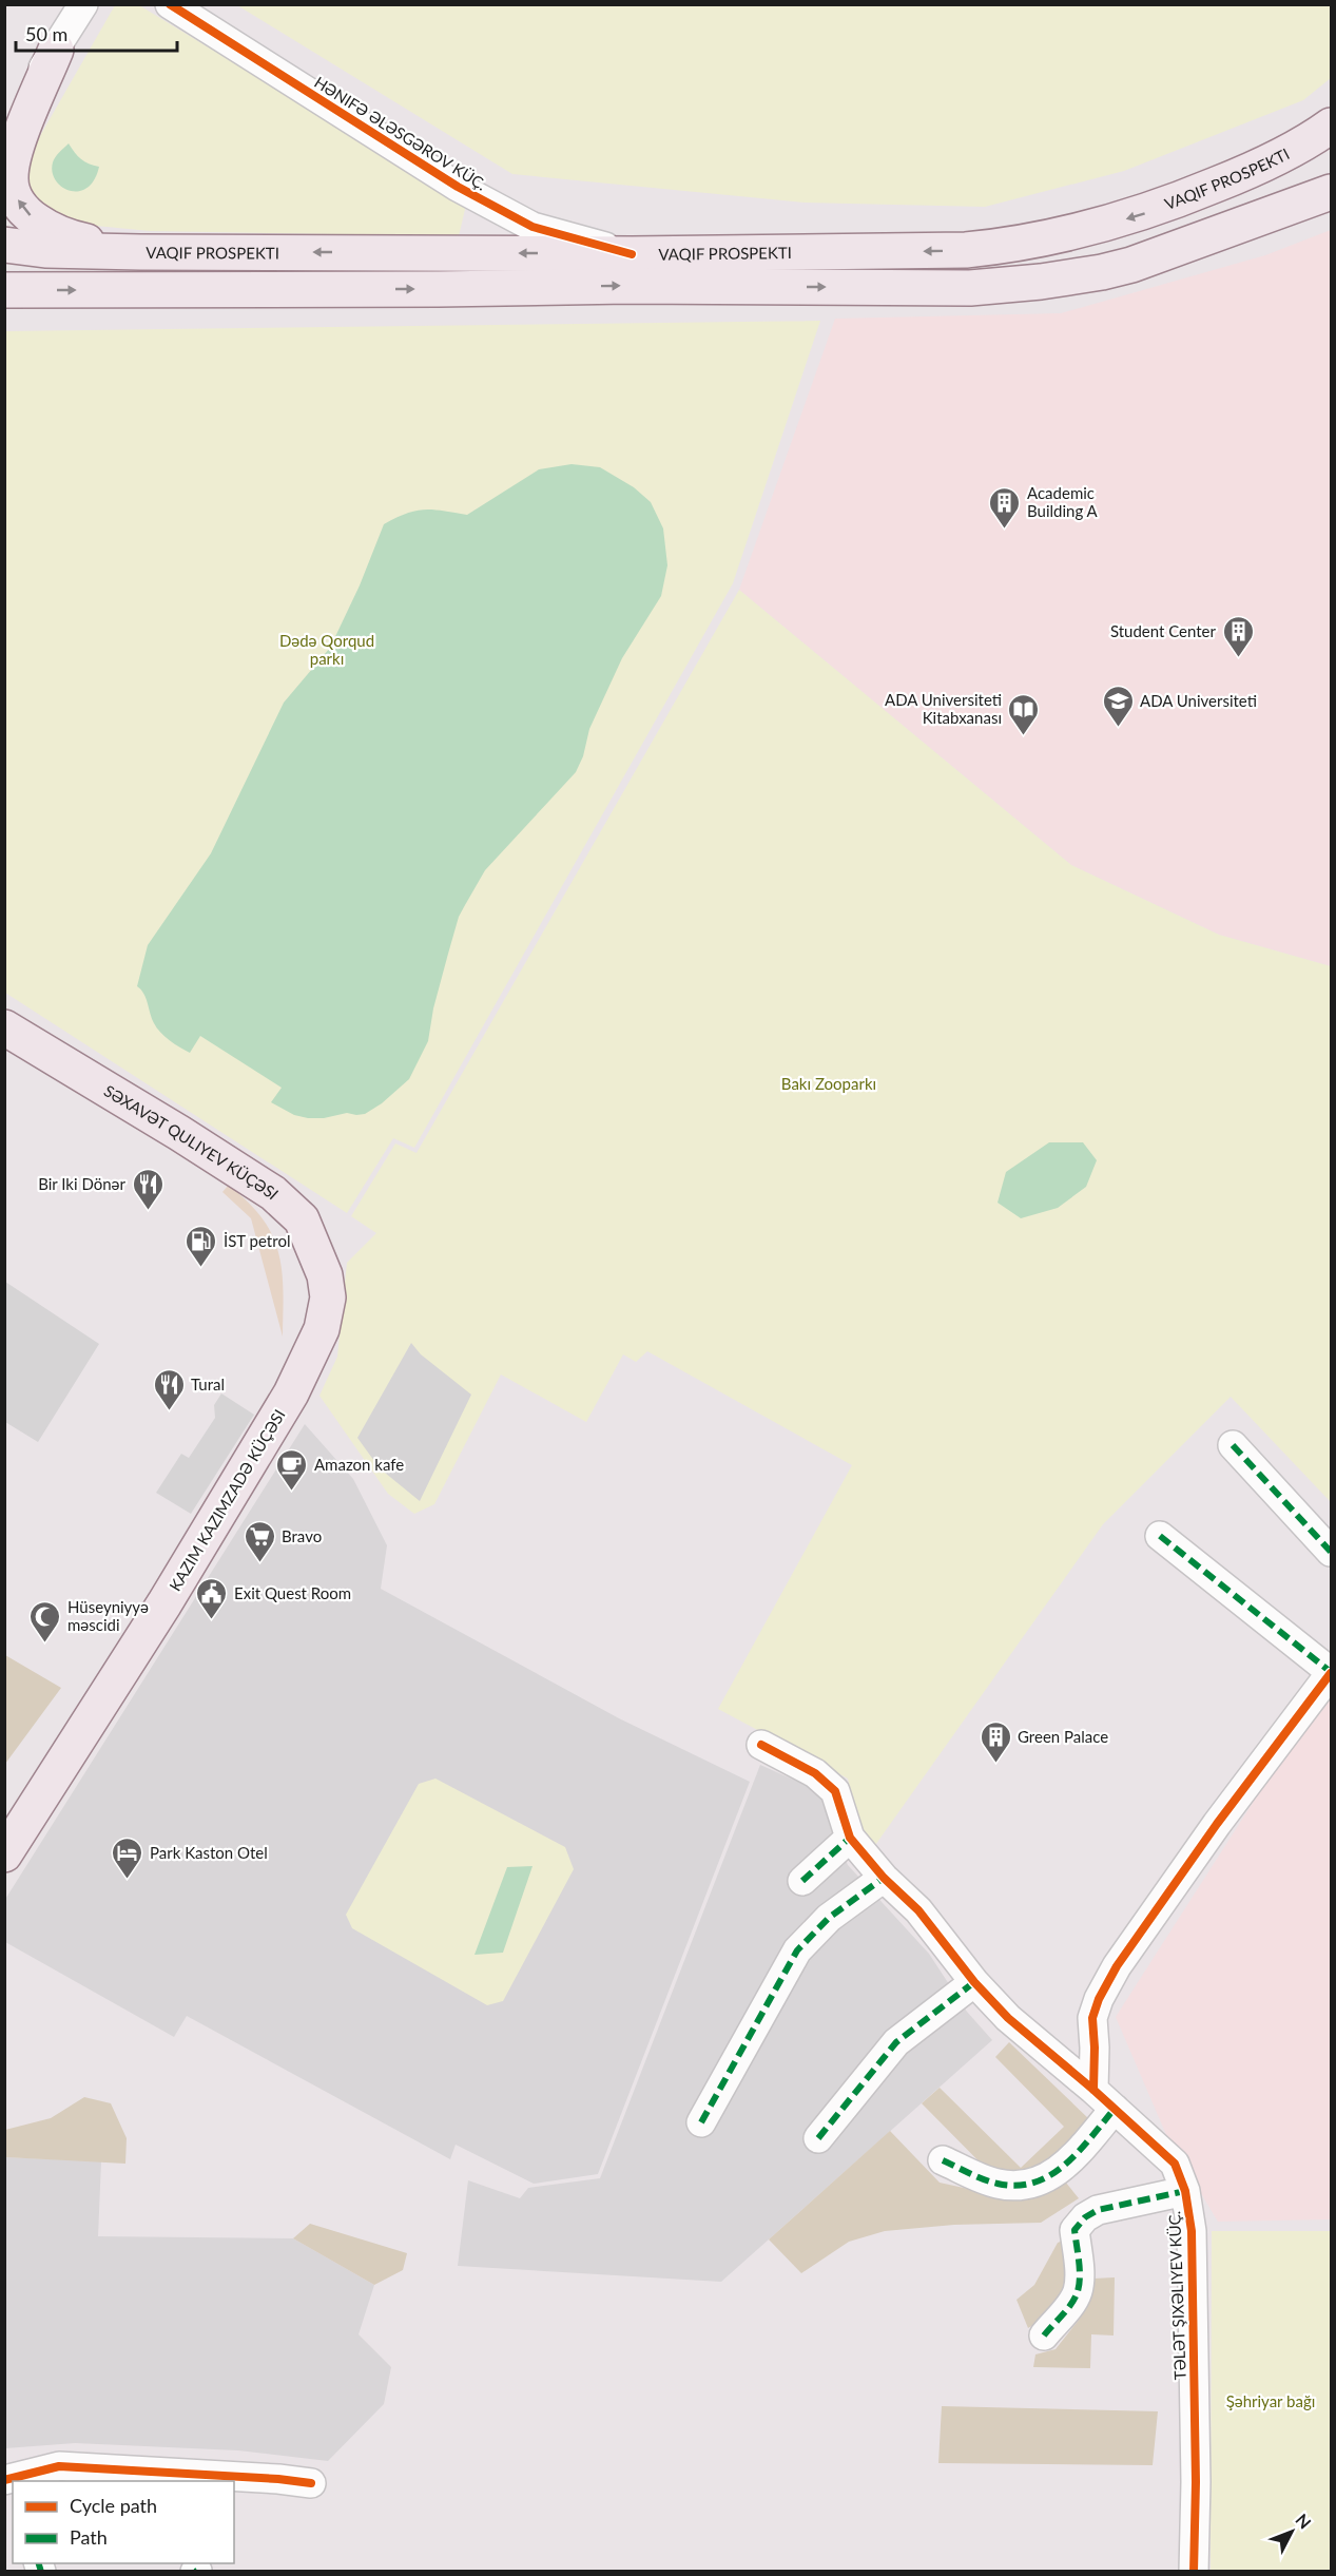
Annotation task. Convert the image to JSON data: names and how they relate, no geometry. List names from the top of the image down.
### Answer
{
  "streets": {
    "main road": ["VAQIF PROSPEKTI", "SƏXAVƏT QULIYEV KÜÇƏSI"],
    "street": ["HƏNIFƏ ƏLƏSGƏROV KÜÇ."],
    "cycle path": ["TƏLƏT ŞIXƏLIYEV KÜÇ."]
  },
  "crossings": [
    ["HƏNIFƏ ƏLƏSGƏROV KÜÇ.", "VAQIF PROSPEKTI"]
  ],
  "parks": ["Dədə Qorqud parkı", "Bakı Zooparkı", "Şəhriyar bağı"],
  "places": {
    "building": ["Academic Building A", "Student Center", "Green Palace"],
    "school or university": ["ADA Universiteti"],
    "library": ["ADA Universiteti Kitabxanası"],
    "restaurant": ["Bir Iki Dönər", "Tural"],
    "fuel station": ["İST petrol"],
    "cafe": ["Amazon kafe"],
    "supermarket": ["Bravo"],
    "public building": ["Exit Quest Room"],
    "mosque": ["Hüseyniyyə məscidi"],
    "hotel": ["Park Kaston Otel"]
  },
  "legend": ["Cycle path", "Path"],
  "scale_bar": "50 m",
  "north": "top right"
}
